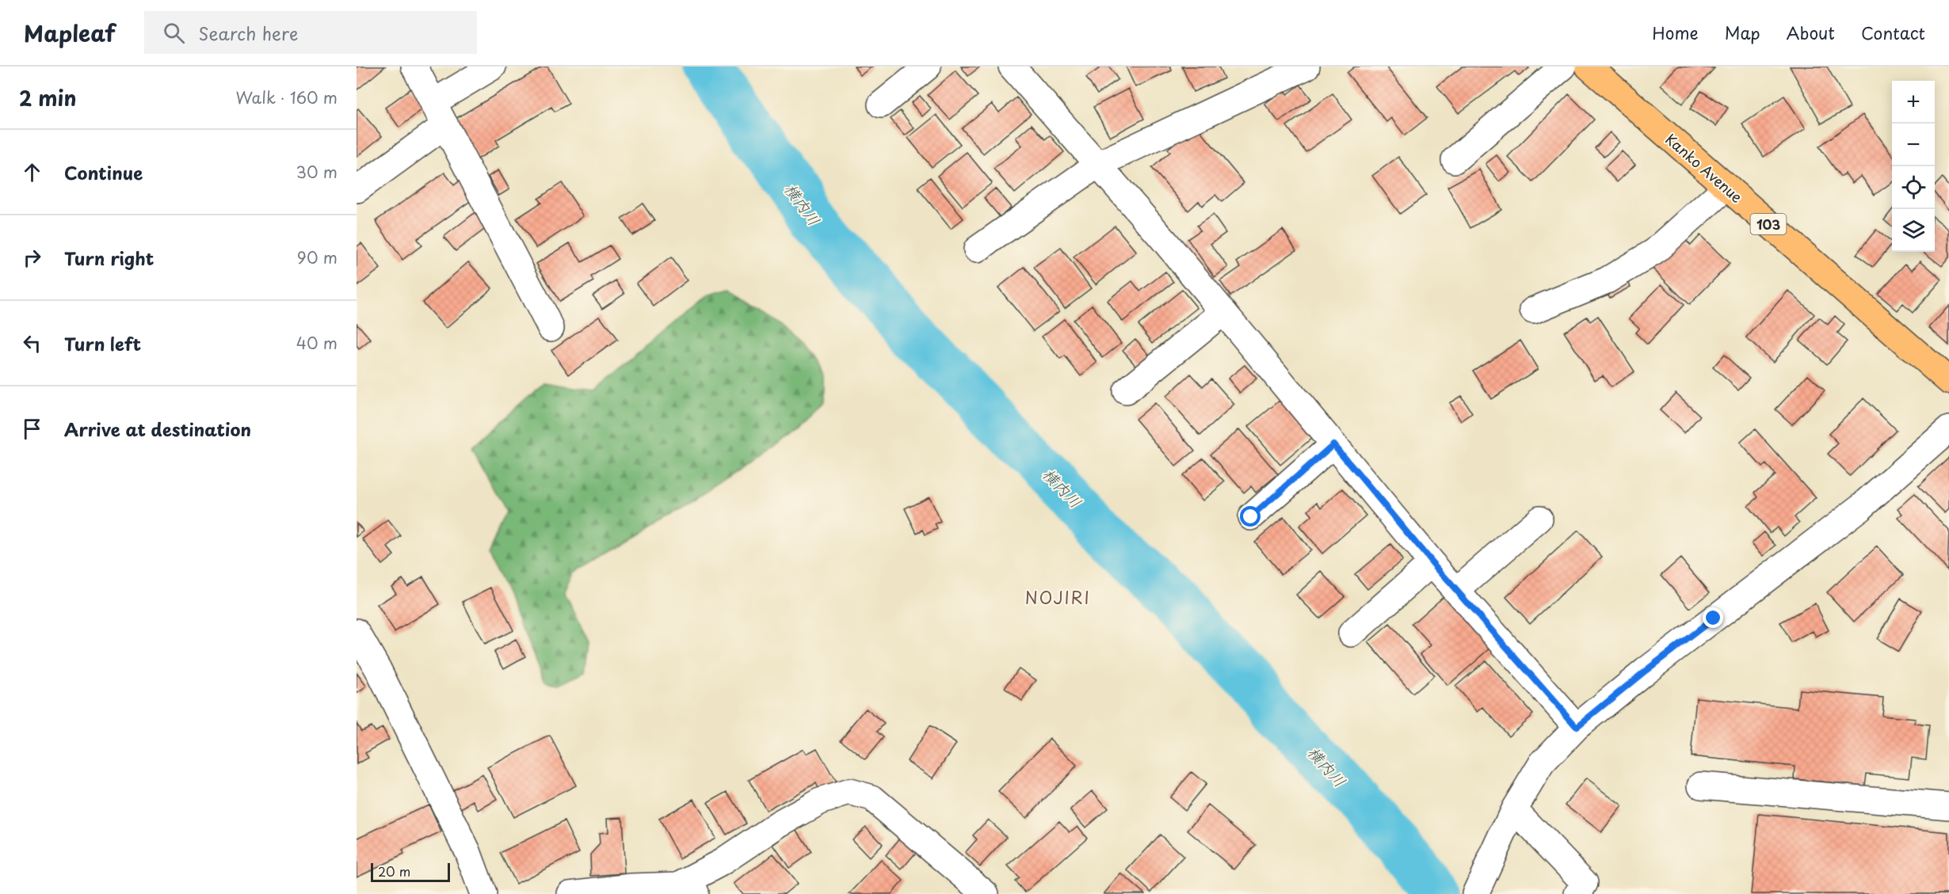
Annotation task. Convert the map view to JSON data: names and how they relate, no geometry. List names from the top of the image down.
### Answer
{
  "streets": {
    "highway": ["Kanko Avenue", "103"]
  },
  "districts": ["NOJIRI"],
  "water": ["横内川"],
  "scale_bar": "20 m",
  "page": {
    "header": "Mapleaf",
    "search": "Search here",
    "nav": [
      "Home",
      "Map",
      "About",
      "Contact"
    ],
    "heading": ["2 min", "Walk · 160 m"],
    "map_buttons": ["+", "−"],
    "list": [
      ["Continue", "30 m"],
      ["Turn right", "90 m"],
      ["Turn left", "40 m"],
      "Arrive at destination"
    ],
    "scale": "20 m"
  }
}
